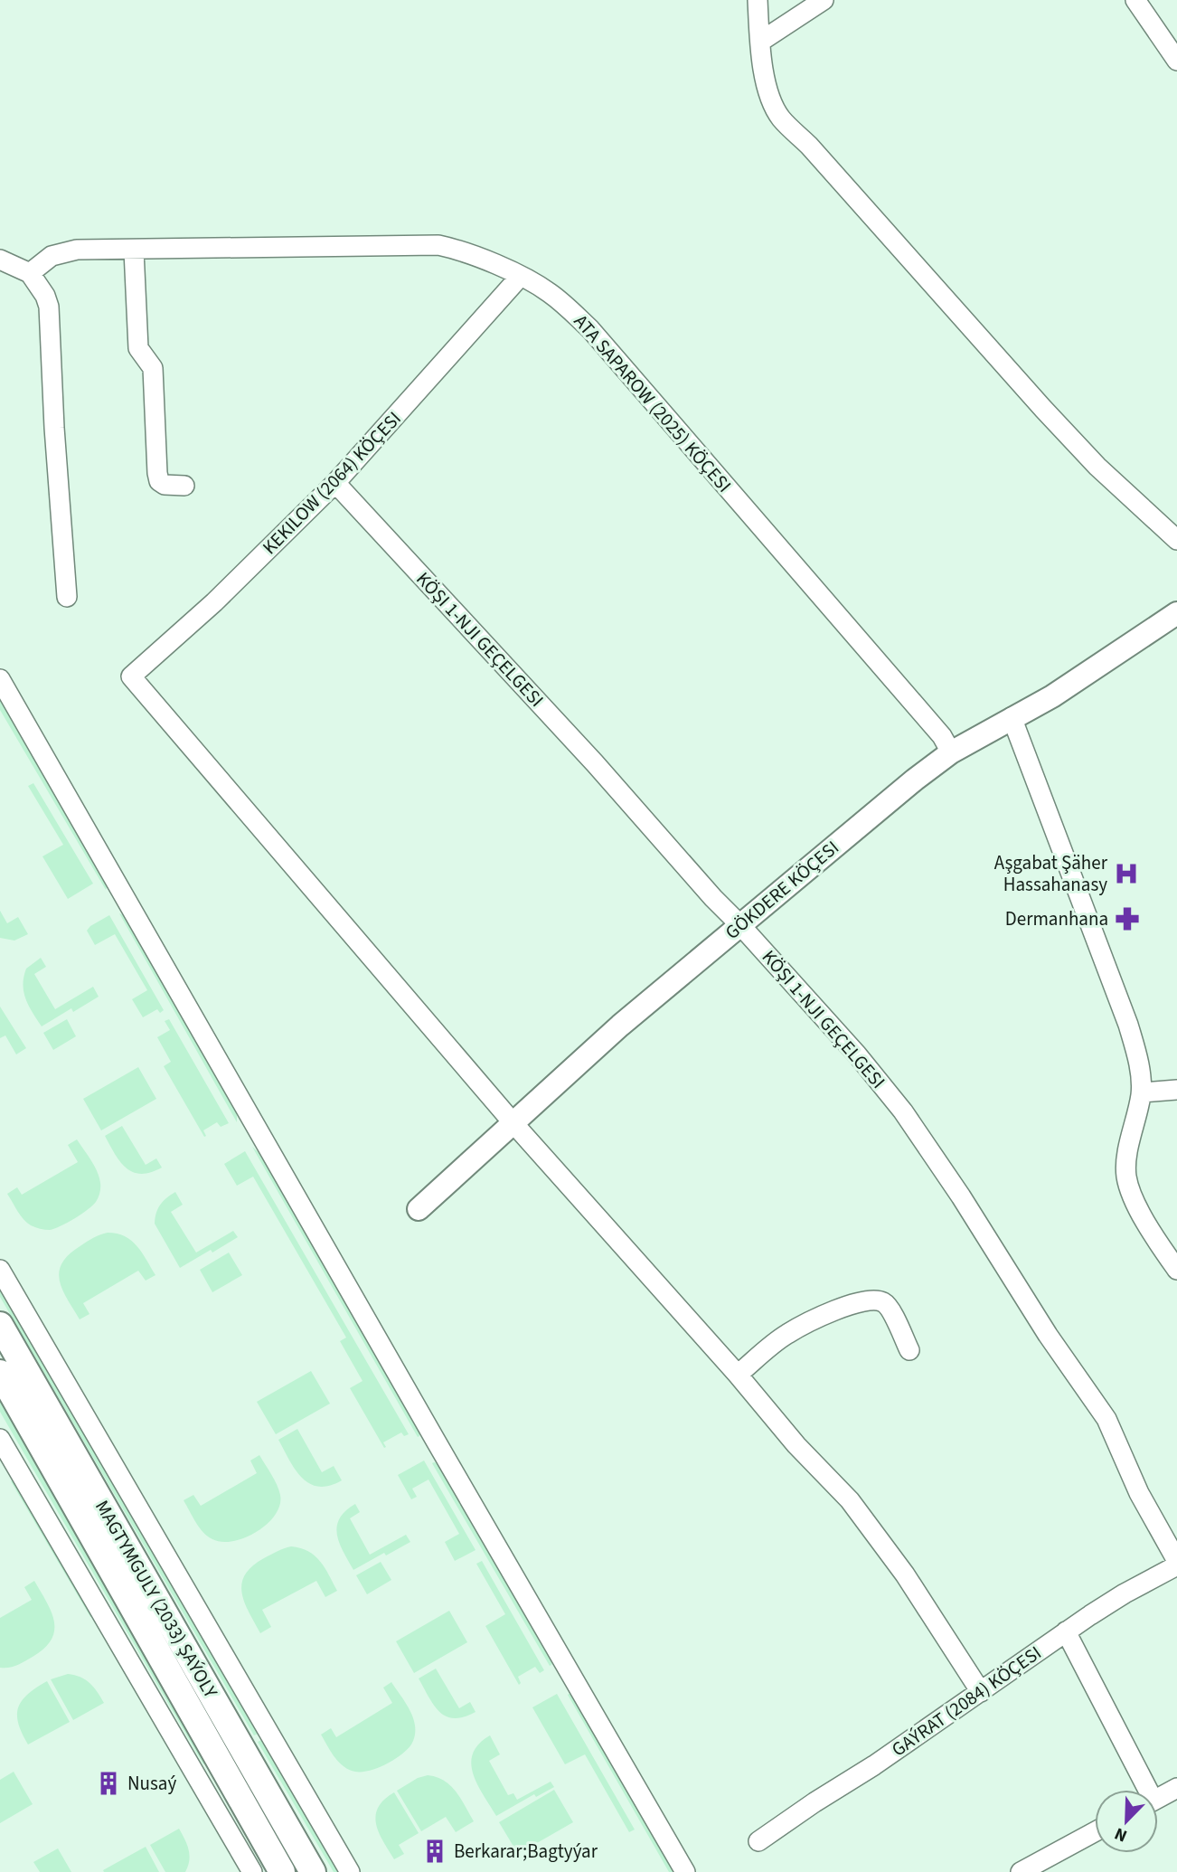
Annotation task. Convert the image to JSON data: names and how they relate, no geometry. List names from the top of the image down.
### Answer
{
  "streets": {
    "main road": ["MAGTYMGULY (2033) ŞAÝOLY"],
    "street": [
      "ATA SAPAROW (2025) KÖÇESI",
      "KEKILOW (2064) KÖÇESI",
      "KÖŞI 1-NJI GEÇELGESI",
      "GÖKDERE KÖÇESI",
      "GAÝRAT (2084) KÖÇESI"
    ]
  },
  "crossings": [
    ["ATA SAPAROW (2025) KÖÇESI", "KEKILOW (2064) KÖÇESI"],
    ["ATA SAPAROW (2025) KÖÇESI", "GÖKDERE KÖÇESI"],
    ["KEKILOW (2064) KÖÇESI", "KÖŞI 1-NJI GEÇELGESI"],
    ["KEKILOW (2064) KÖÇESI", "GÖKDERE KÖÇESI"],
    ["KÖŞI 1-NJI GEÇELGESI", "GÖKDERE KÖÇESI"]
  ],
  "places": {
    "hospital": ["Aşgabat Şäher Hassahanasy"],
    "pharmacy": ["Dermanhana"],
    "building": ["Nusaý", "Berkarar;Bagtyýar"]
  },
  "north": "bottom left"
}
